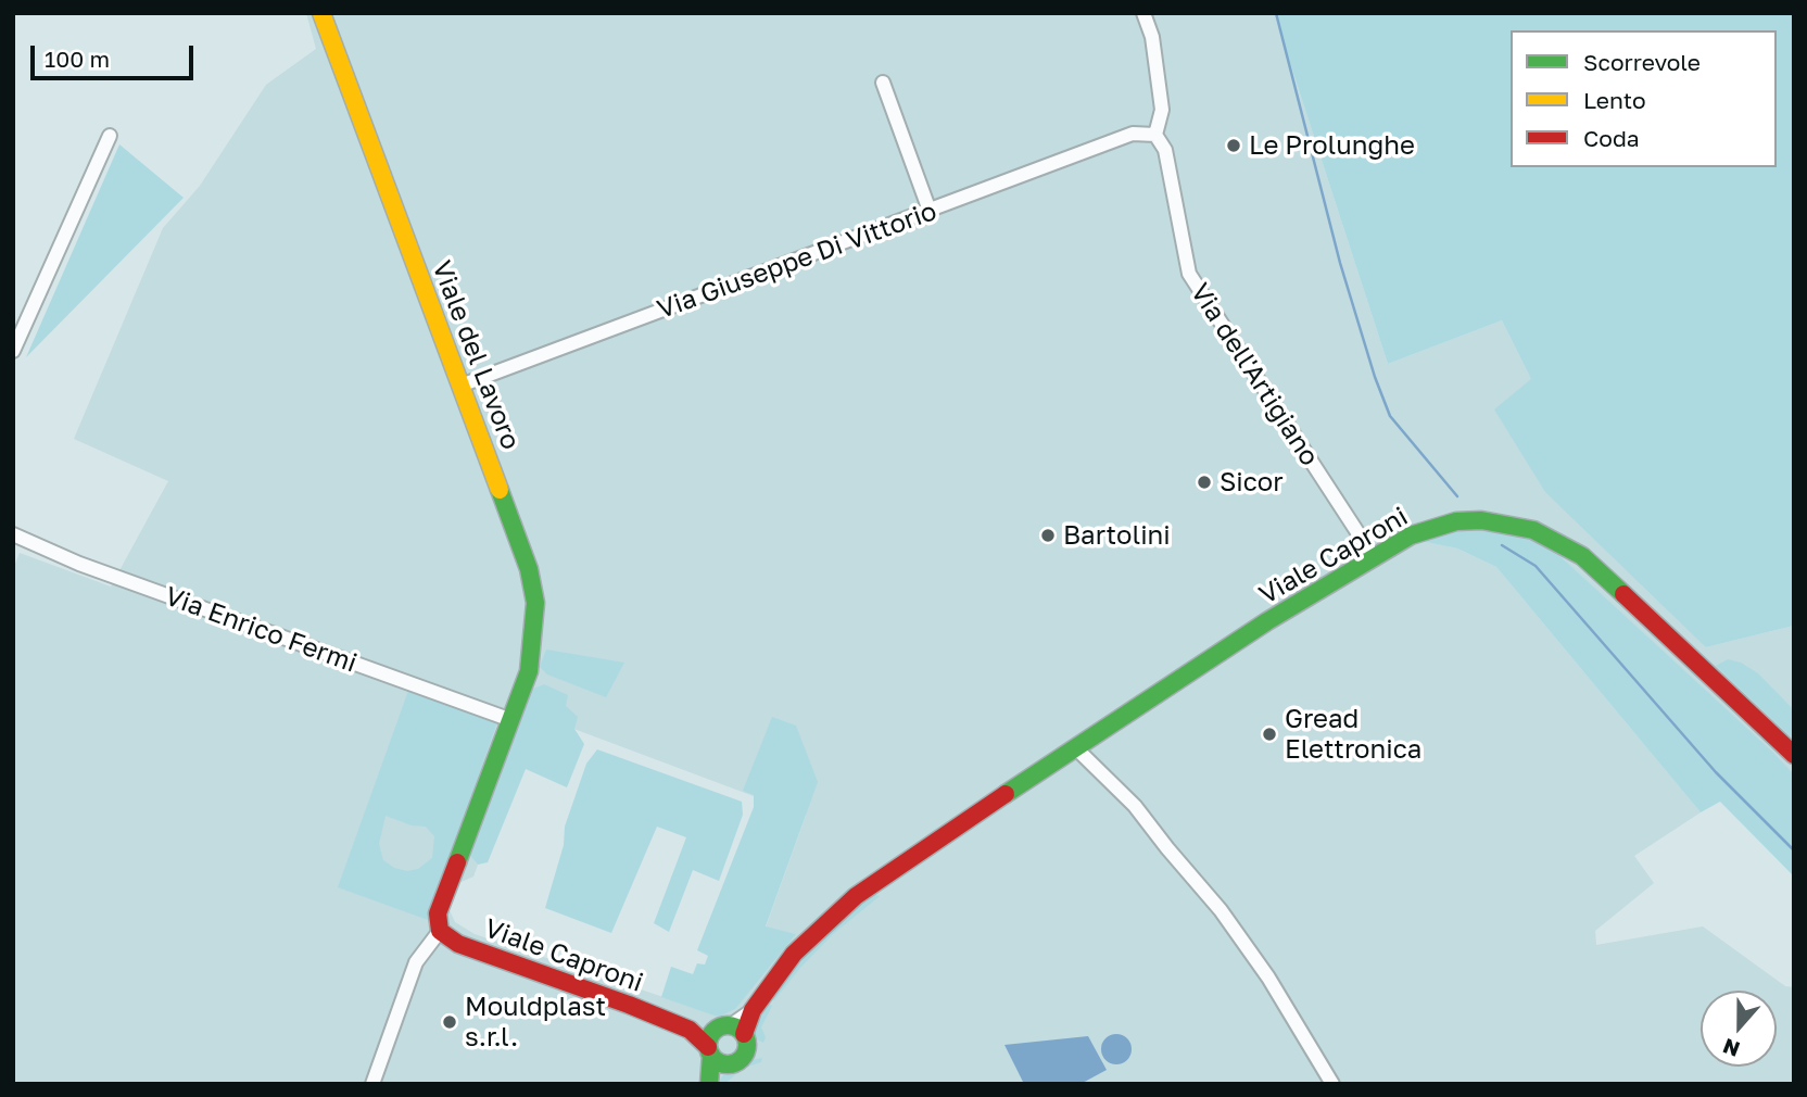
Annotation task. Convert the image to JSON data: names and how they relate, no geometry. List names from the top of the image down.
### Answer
{
  "streets": {
    "main road": ["Viale del Lavoro", "Viale Caproni"],
    "street": ["Via Giuseppe Di Vittorio", "Via dell'Artigiano", "Via Enrico Fermi"]
  },
  "crossings": [
    ["Via Giuseppe Di Vittorio", "Viale del Lavoro"],
    ["Via Giuseppe Di Vittorio", "Via dell'Artigiano"],
    ["Viale del Lavoro", "Viale Caproni"],
    ["Viale del Lavoro", "Via Enrico Fermi"],
    ["Via dell'Artigiano", "Viale Caproni"]
  ],
  "places": [
    "Le Prolunghe",
    "Sicor",
    "Bartolini",
    "Gread Elettronica",
    "Mouldplast s.r.l."
  ],
  "legend": ["Scorrevole", "Lento", "Coda"],
  "scale_bar": "100 m",
  "north": "bottom"
}
